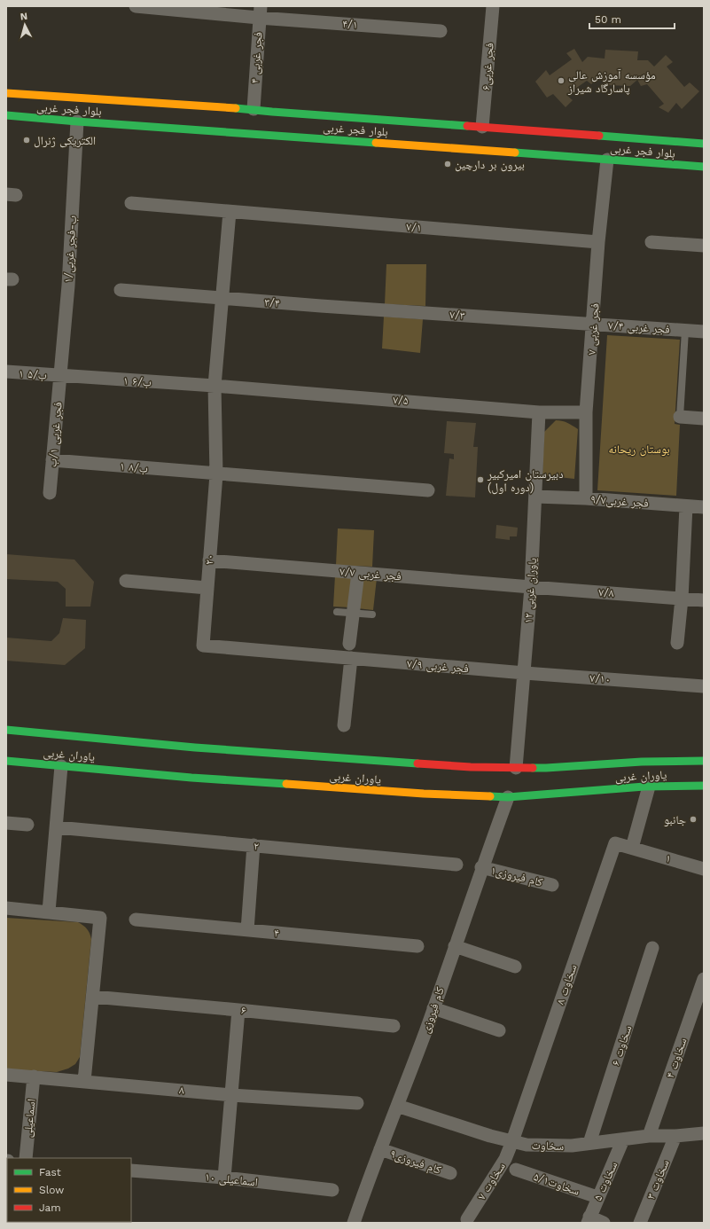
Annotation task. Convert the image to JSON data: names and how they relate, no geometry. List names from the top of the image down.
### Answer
{
  "streets": {
    "main road": ["بلوار فجر غربی", "یاوران غربی"],
    "street": [
      "۴/۱",
      "۴ فجر غربی",
      "فجر غربی۶",
      "۷/۱",
      "۱/ب-فجر غربی",
      "۳/۴",
      "۷/۳",
      "۷/۴ فجر غربی",
      "۷ فجر غربی",
      "۱ ب/۵",
      "۱ ب/۶",
      "۷/۵",
      "فجر غربی ۱/ب",
      "۱ ب/۸",
      "فجر غربی۹/۷",
      "۲۰",
      "۷/۷ فجر غربی",
      "۱۲ یاوران غربی",
      "۷/۸",
      "۷/۹ فجر غربی",
      "۷/۱۰",
      "۲",
      "۱",
      "کام فیروزی۱",
      "۴",
      "سخاوت ۸",
      "۶",
      "کام فیروزی",
      "سخاوت ۶",
      "سخاوت ۴",
      "۸",
      "اسماعیلی",
      "سخاوت",
      "کام فیروزی۹",
      "اسماعیلی ۱۰",
      "سخاوت ۳",
      "سخاوت ۷",
      "سخاوت ۵",
      "سخاوت۵/۱"
    ]
  },
  "crossings": [
    ["۴/۱", "۴ فجر غربی"],
    ["۴ فجر غربی", "بلوار فجر غربی"],
    ["فجر غربی۶", "بلوار فجر غربی"],
    ["بلوار فجر غربی", "۱/ب-فجر غربی"],
    ["بلوار فجر غربی", "۷ فجر غربی"],
    ["۷/۱", "۷ فجر غربی"],
    ["۷/۱", "۲۰"],
    ["۱/ب-فجر غربی", "۱ ب/۵"],
    ["۱/ب-فجر غربی", "۱ ب/۶"],
    ["۱/ب-فجر غربی", "فجر غربی ۱/ب"],
    ["۳/۴", "۷/۳"],
    ["۳/۴", "۲۰"],
    ["۷/۳", "۷/۴ فجر غربی"],
    ["۷/۳", "۷ فجر غربی"],
    ["۷/۴ فجر غربی", "۷ فجر غربی"],
    ["۷ فجر غربی", "۷/۵"],
    ["۷ فجر غربی", "فجر غربی۹/۷"],
    ["۱ ب/۵", "۱ ب/۶"],
    ["۱ ب/۵", "فجر غربی ۱/ب"],
    ["۱ ب/۶", "۷/۵"],
    ["۱ ب/۶", "فجر غربی ۱/ب"],
    ["۱ ب/۶", "۲۰"],
    ["۷/۵", "۲۰"],
    ["۷/۵", "۱۲ یاوران غربی"],
    ["فجر غربی ۱/ب", "۱ ب/۸"],
    ["۱ ب/۸", "۲۰"],
    ["فجر غربی۹/۷", "۱۲ یاوران غربی"],
    ["۲۰", "۷/۷ فجر غربی"],
    ["۲۰", "۷/۹ فجر غربی"],
    ["۷/۷ فجر غربی", "۱۲ یاوران غربی"],
    ["۷/۷ فجر غربی", "۷/۸"],
    ["۱۲ یاوران غربی", "۷/۸"],
    ["۱۲ یاوران غربی", "۷/۹ فجر غربی"],
    ["۱۲ یاوران غربی", "۷/۱۰"],
    ["۱۲ یاوران غربی", "یاوران غربی"],
    ["۷/۹ فجر غربی", "۷/۱۰"],
    ["یاوران غربی", "کام فیروزی"],
    ["۱", "سخاوت ۸"],
    ["کام فیروزی۱", "کام فیروزی"],
    ["سخاوت ۸", "سخاوت"],
    ["سخاوت ۸", "سخاوت ۷"],
    ["کام فیروزی", "سخاوت"],
    ["کام فیروزی", "کام فیروزی۹"],
    ["سخاوت ۶", "سخاوت"],
    ["سخاوت ۴", "سخاوت"],
    ["۸", "اسماعیلی"],
    ["سخاوت", "سخاوت ۳"],
    ["سخاوت", "سخاوت ۷"],
    ["سخاوت", "سخاوت ۵"],
    ["سخاوت ۵", "سخاوت۵/۱"]
  ],
  "parks": ["بوستان ریحانه"],
  "places": [
    "مؤسسه آموزش عالی پاسارگاد شیراز",
    "الکتریکی ژنرال",
    "بیرون بر دارچین",
    "دبیرستان امیرکبیر (دوره اول)",
    "جانبو"
  ],
  "legend": ["Fast", "Slow", "Jam"],
  "scale_bar": "50 m",
  "north": "top"
}
